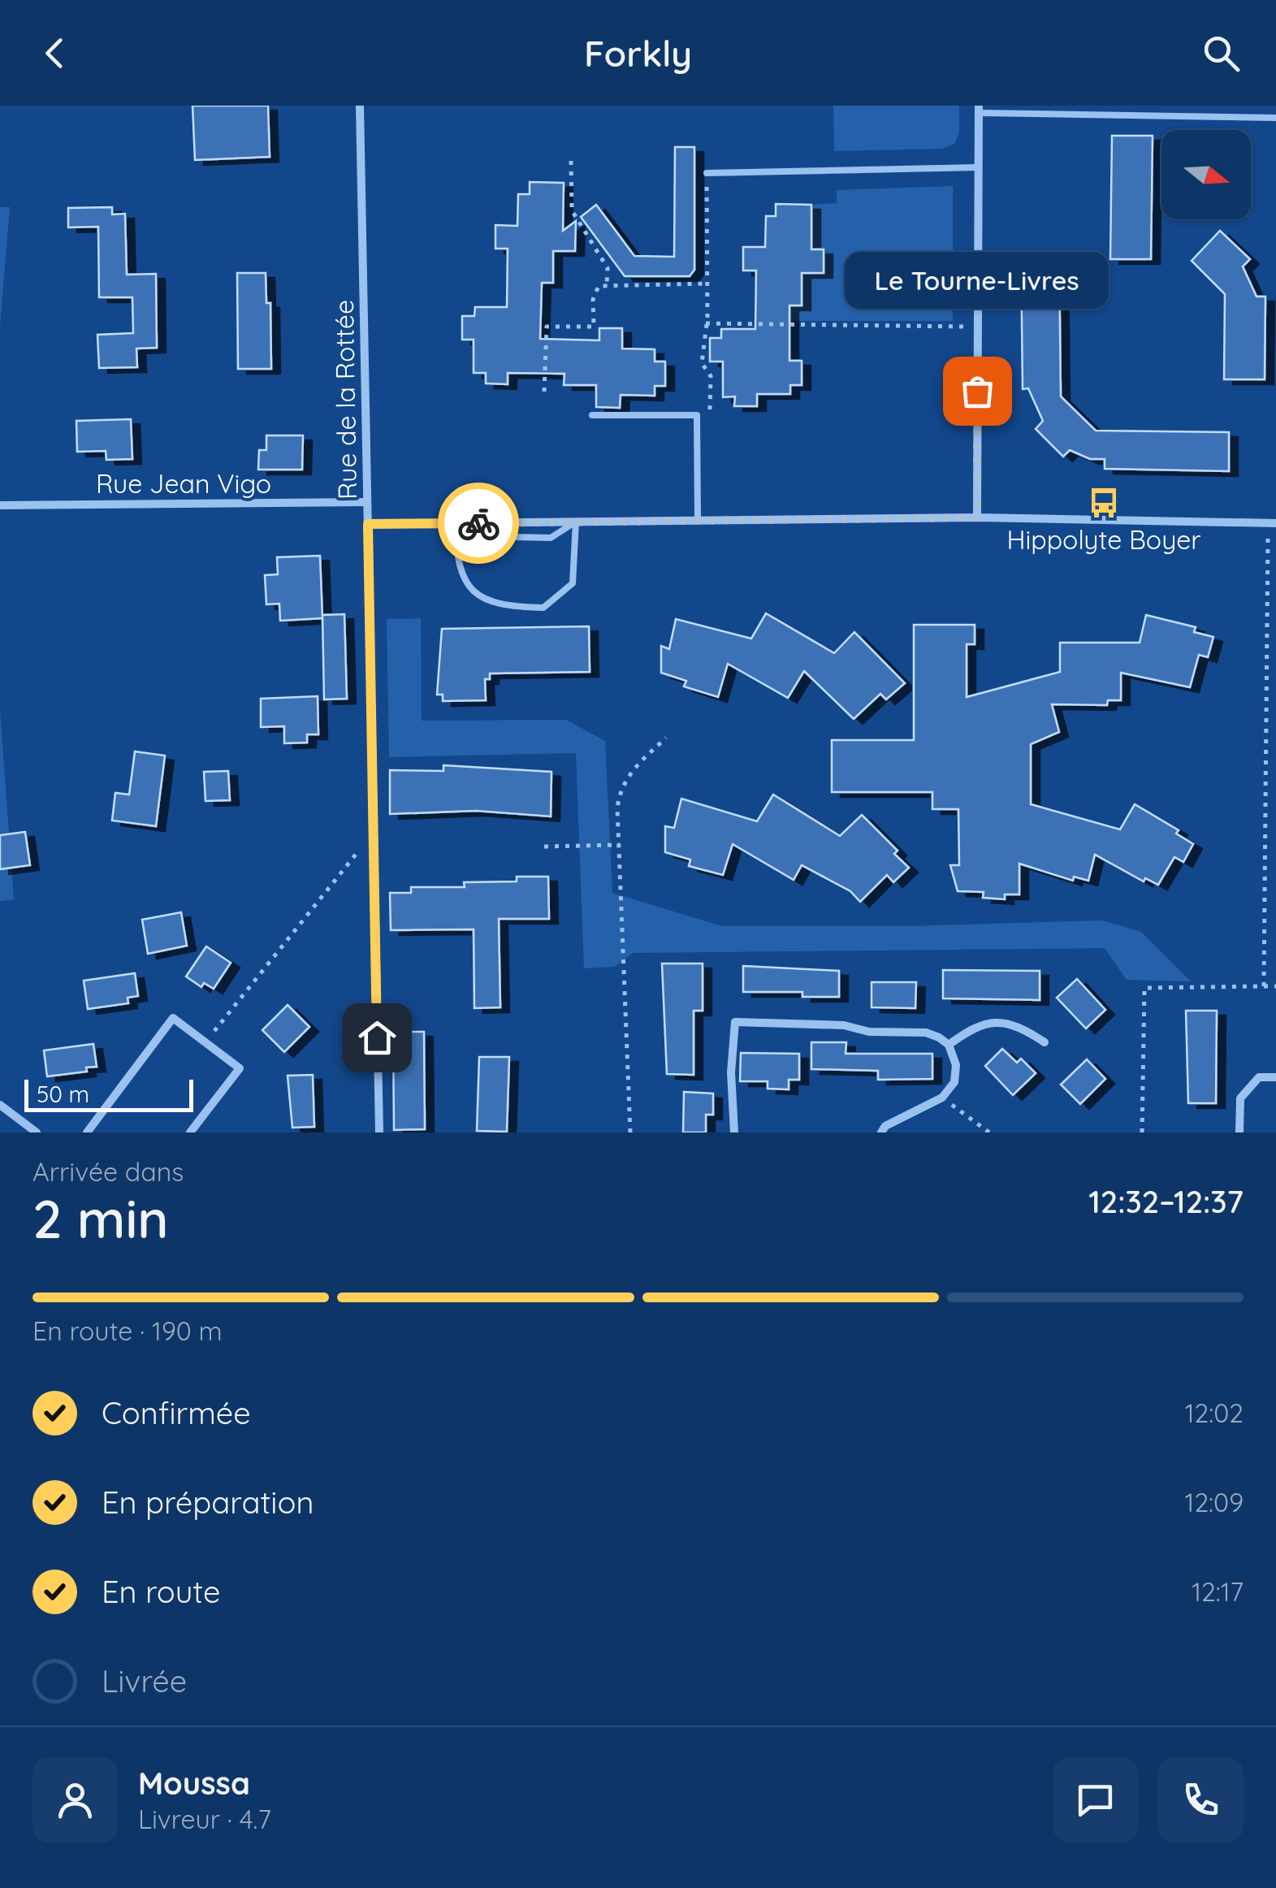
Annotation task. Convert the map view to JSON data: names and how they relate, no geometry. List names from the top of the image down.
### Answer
{
  "streets": {
    "street": ["Rue de la Rottée", "Rue Jean Vigo"]
  },
  "crossings": [
    ["Rue de la Rottée", "Rue Jean Vigo"]
  ],
  "places": {
    "other": ["Le Tourne-Livres"],
    "bus stop": ["Hippolyte Boyer"]
  },
  "scale_bar": "50 m",
  "north": "right",
  "page": {
    "header": "Forkly",
    "bubble": "Le Tourne-Livres",
    "scale": "50 m",
    "heading": ["2 min", "Arrivée dans", "12:32–12:37"],
    "panel": ["Moussa", "Livreur · 4.7"],
    "bar": "En route · 190 m",
    "list": [
      ["Confirmée", "12:02"],
      ["En préparation", "12:09"],
      ["En route", "12:17"],
      "Livrée"
    ]
  }
}
